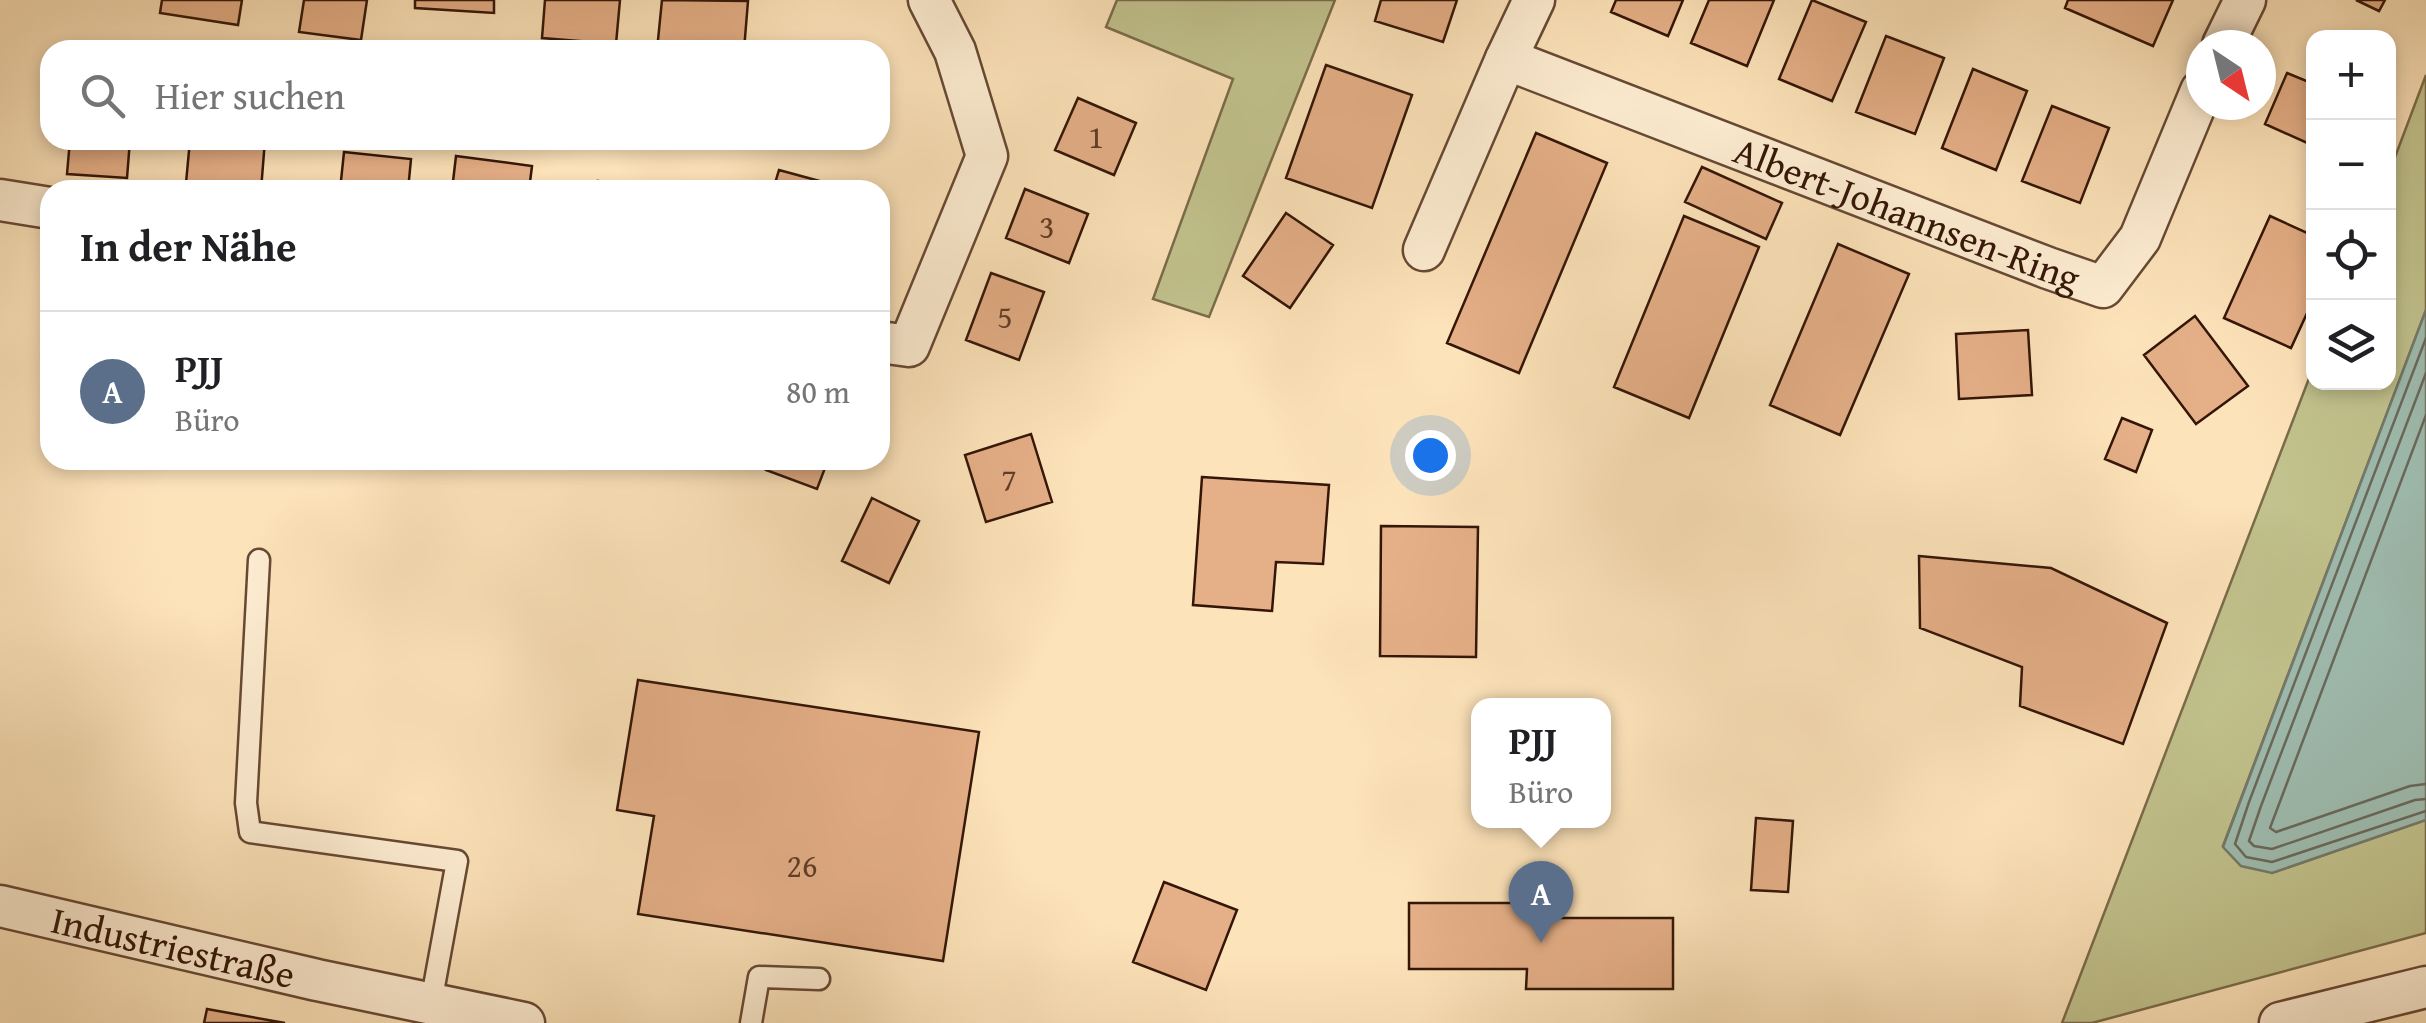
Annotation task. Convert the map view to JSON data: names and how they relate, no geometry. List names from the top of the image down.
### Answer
{
  "streets": {
    "street": ["Albert-Johannsen-Ring", "Industriestraße"]
  },
  "house_numbers": [
    "1",
    "3",
    "5",
    "7",
    "26"
  ],
  "north": "bottom right",
  "page": {
    "map_buttons": ["+", "−"],
    "search": "Hier suchen",
    "heading": "In der Nähe",
    "list": [
      {
        "mark": "A",
        "name": "PJJ",
        "note": "Büro",
        "value": "80 m"
      }
    ],
    "popup": ["PJJ", "Büro"],
    "pins": "A"
  }
}
